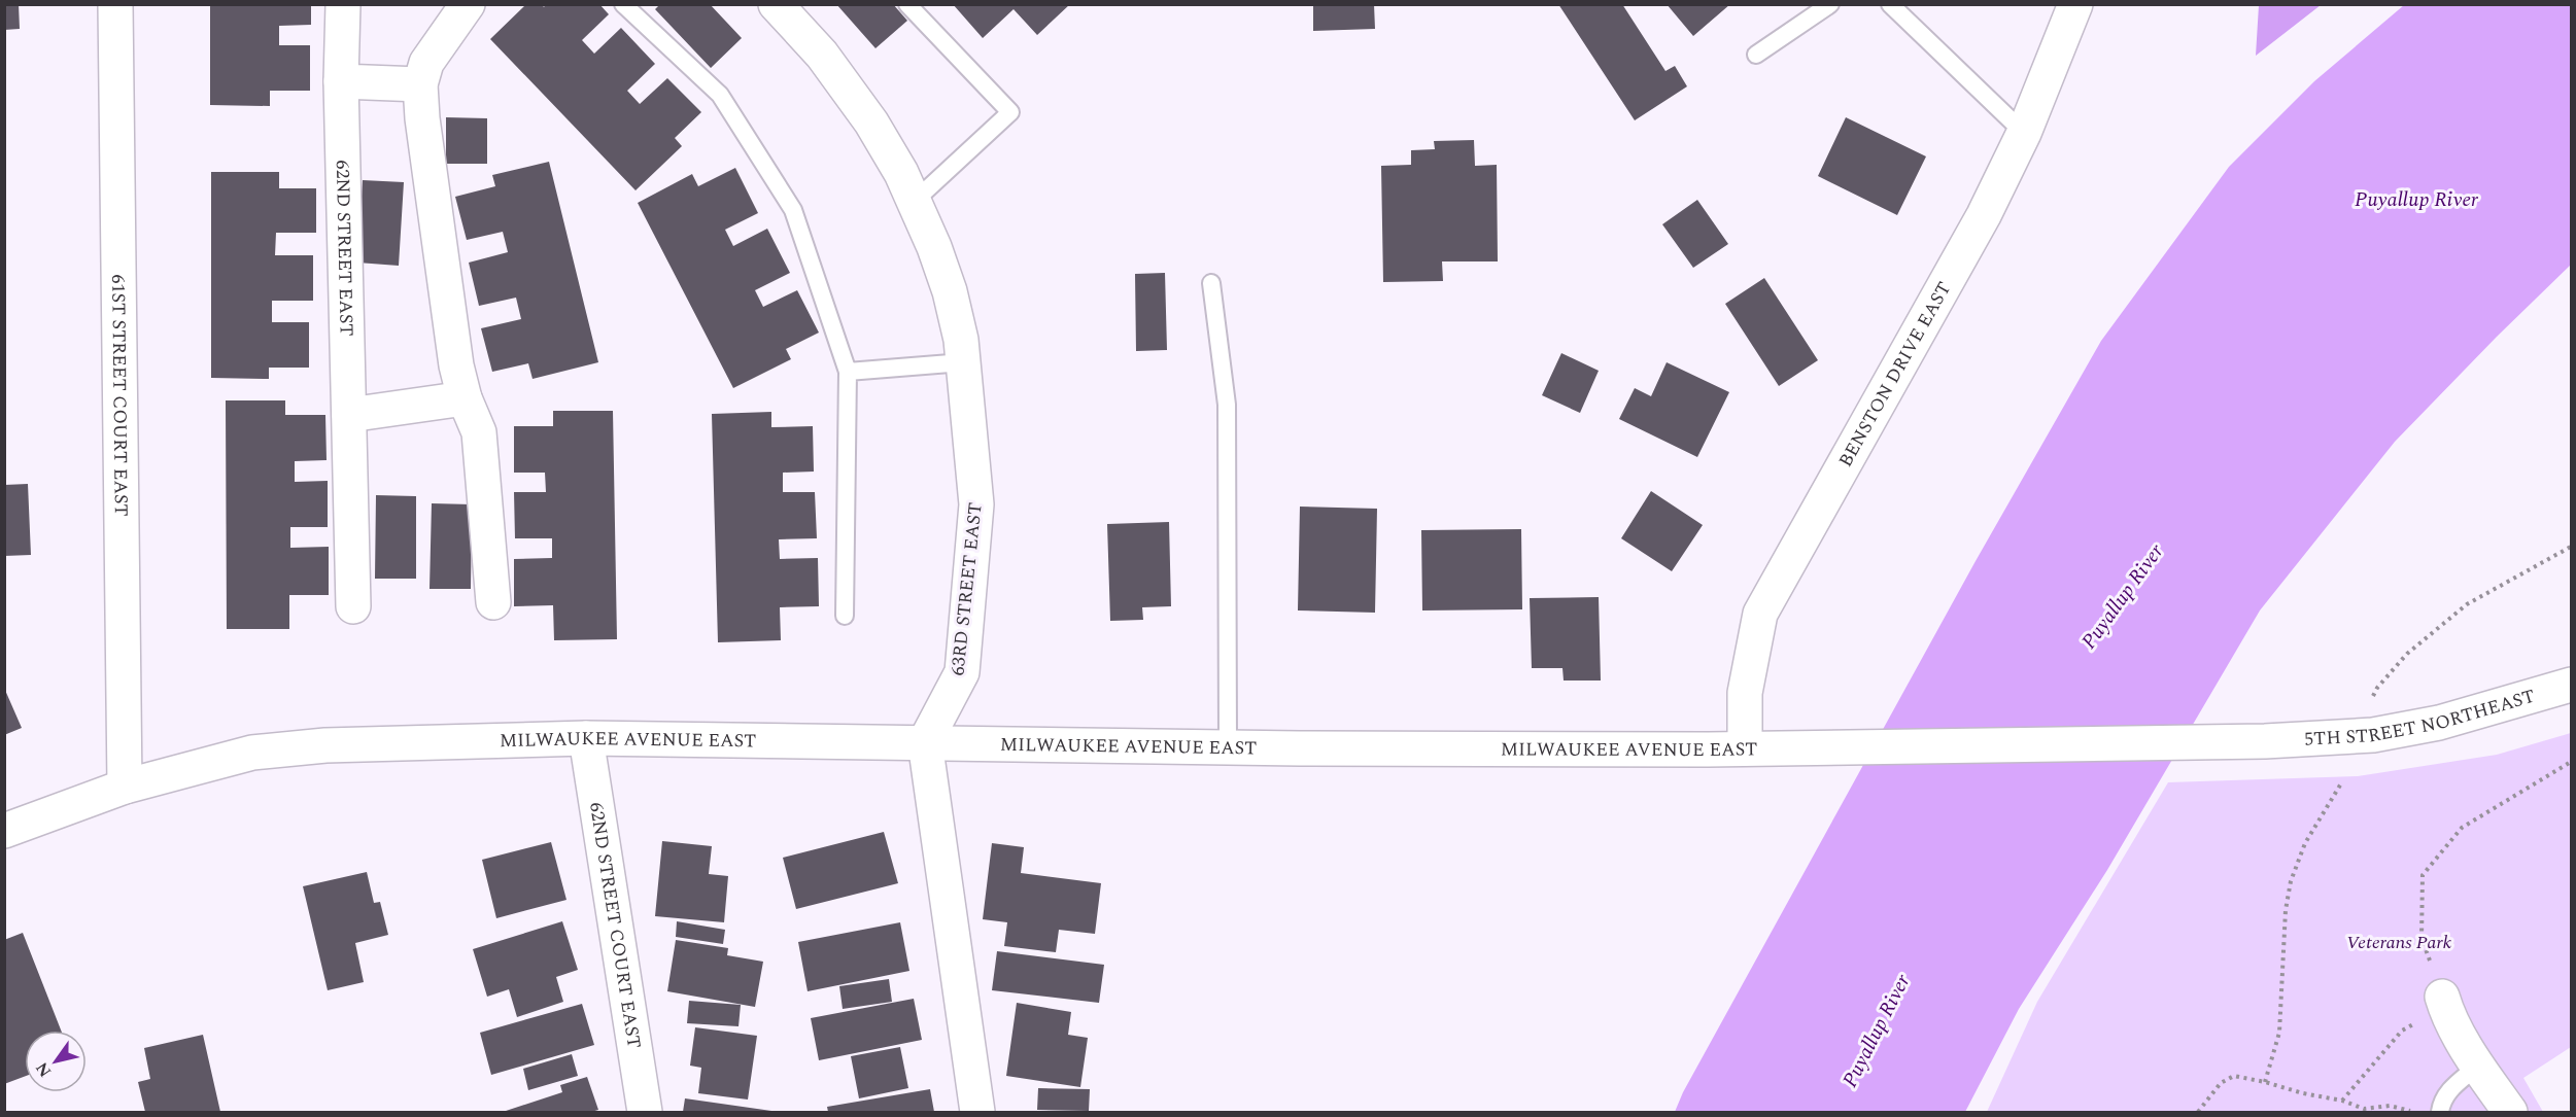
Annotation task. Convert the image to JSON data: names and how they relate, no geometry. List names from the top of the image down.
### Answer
{
  "streets": {
    "street": [
      "62ND STREET EAST",
      "BENSTON DRIVE EAST",
      "61ST STREET COURT EAST",
      "63RD STREET EAST",
      "5TH STREET NORTHEAST",
      "MILWAUKEE AVENUE EAST",
      "62ND STREET COURT EAST"
    ]
  },
  "crossings": [
    ["BENSTON DRIVE EAST", "MILWAUKEE AVENUE EAST"],
    ["61ST STREET COURT EAST", "MILWAUKEE AVENUE EAST"],
    ["63RD STREET EAST", "MILWAUKEE AVENUE EAST"],
    ["5TH STREET NORTHEAST", "MILWAUKEE AVENUE EAST"],
    ["MILWAUKEE AVENUE EAST", "62ND STREET COURT EAST"]
  ],
  "water": ["Puyallup River"],
  "parks": ["Veterans Park"],
  "north": "bottom left"
}
